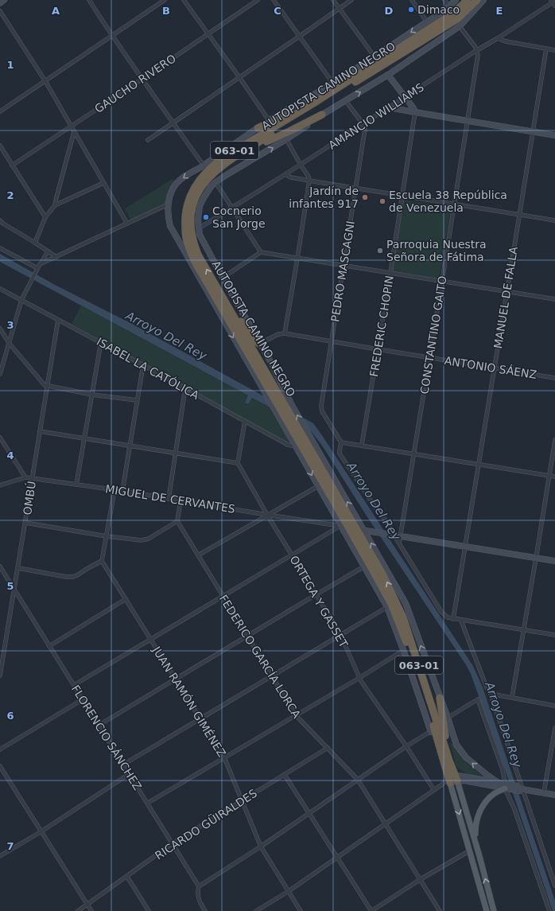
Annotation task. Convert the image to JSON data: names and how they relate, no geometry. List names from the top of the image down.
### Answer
{
  "streets": {
    "highway": ["AUTOPISTA CAMINO NEGRO", "063-01"],
    "street": [
      "GAUCHO RIVERO",
      "AMANCIO WILLIAMS",
      "PEDRO MASCAGNI",
      "MANUEL DE FALLA",
      "FREDERIC CHOPIN",
      "CONSTANTINO GAITO",
      "ANTONIO SÁENZ",
      "ISABEL LA CATÓLICA",
      "OMBÚ",
      "MIGUEL DE CERVANTES",
      "ORTEGA Y GASSET",
      "FEDERICO GARCÍA LORCA",
      "JUAN RAMÓN GIMÉNEZ",
      "FLORENCIO SÁNCHEZ",
      "RICARDO GÜIRALDES"
    ]
  },
  "crossings": [
    ["AUTOPISTA CAMINO NEGRO", "063-01"],
    ["AMANCIO WILLIAMS", "PEDRO MASCAGNI"],
    ["AMANCIO WILLIAMS", "CONSTANTINO GAITO"],
    ["PEDRO MASCAGNI", "ANTONIO SÁENZ"],
    ["MANUEL DE FALLA", "ANTONIO SÁENZ"],
    ["FREDERIC CHOPIN", "ANTONIO SÁENZ"],
    ["CONSTANTINO GAITO", "ANTONIO SÁENZ"],
    ["ISABEL LA CATÓLICA", "OMBÚ"],
    ["OMBÚ", "MIGUEL DE CERVANTES"],
    ["OMBÚ", "FLORENCIO SÁNCHEZ"],
    ["MIGUEL DE CERVANTES", "ORTEGA Y GASSET"],
    ["FEDERICO GARCÍA LORCA", "RICARDO GÜIRALDES"],
    ["JUAN RAMÓN GIMÉNEZ", "RICARDO GÜIRALDES"],
    ["FLORENCIO SÁNCHEZ", "RICARDO GÜIRALDES"]
  ],
  "water": ["Arroyo Del Rey"],
  "places": [
    "Dimaco",
    "Jardín de infantes 917",
    "Escuela 38 República de Venezuela",
    "Cocnerio San Jorge",
    "Parroquia Nuestra Señora de Fátima"
  ],
  "grid": {
    "columns": [
      "A",
      "B",
      "C",
      "D",
      "E"
    ],
    "rows": [
      "1",
      "2",
      "3",
      "4",
      "5",
      "6",
      "7"
    ]
  }
}
